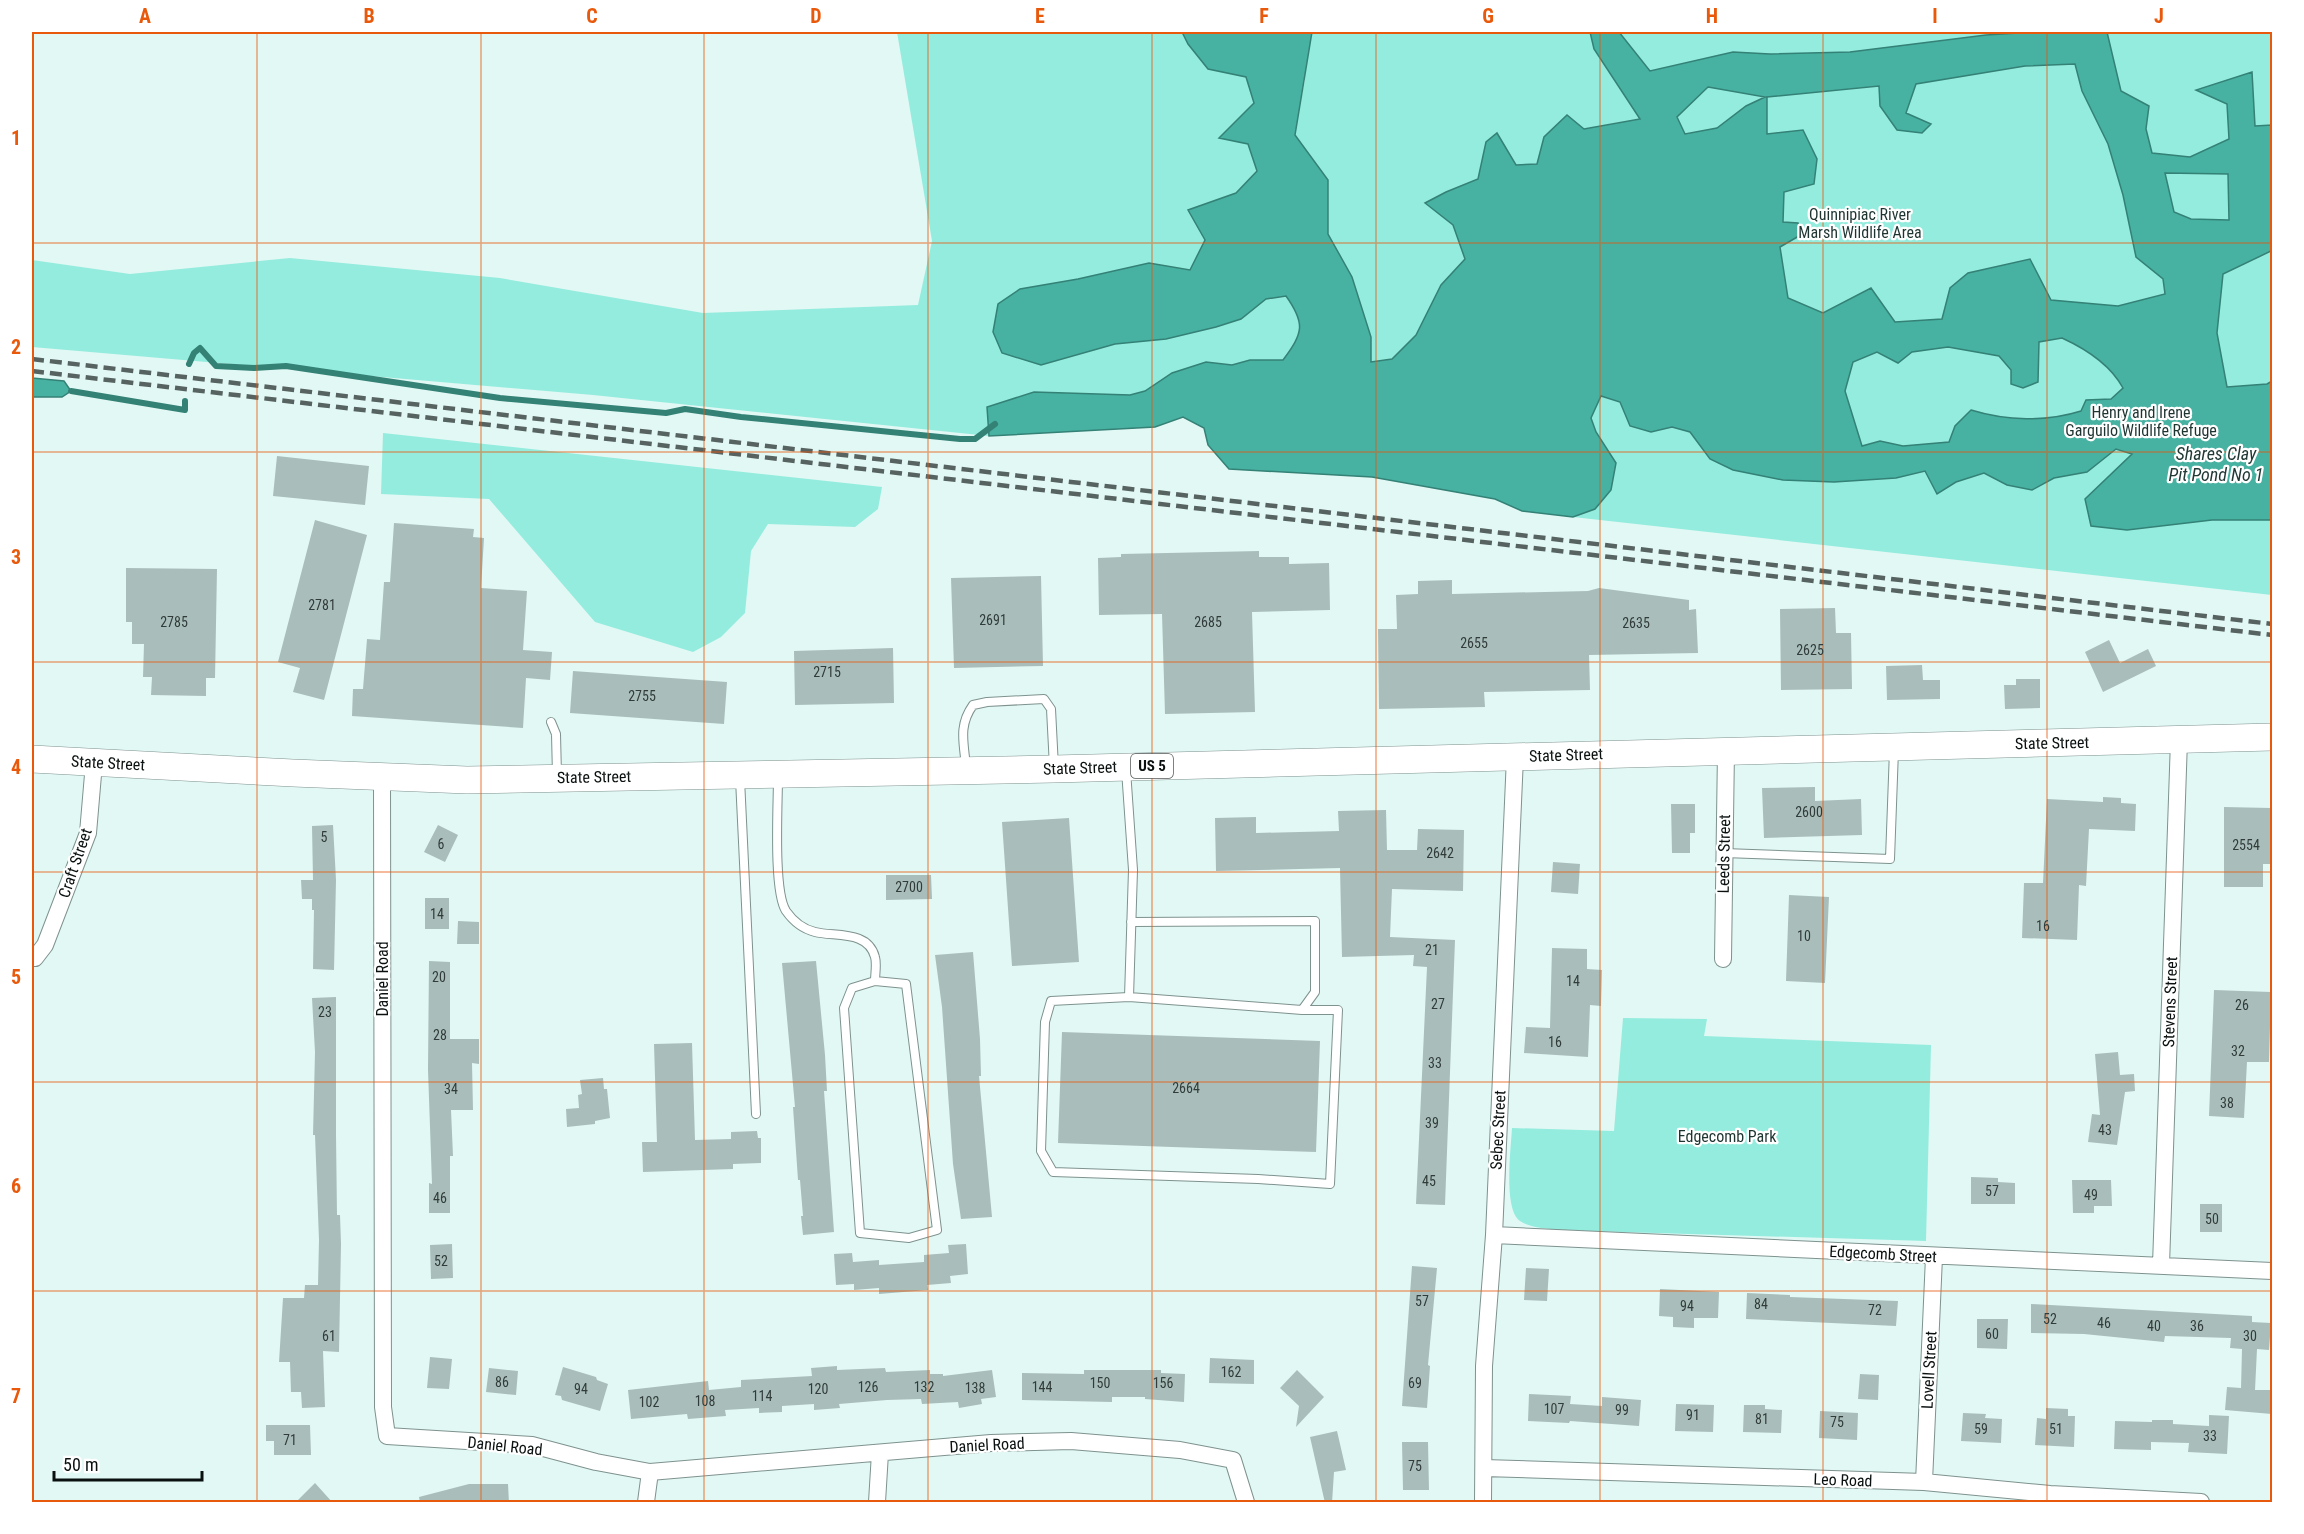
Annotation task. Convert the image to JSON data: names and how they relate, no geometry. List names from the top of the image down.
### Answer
{
  "streets": {
    "main road": ["State Street", "US 5"],
    "street": [
      "Leeds Street",
      "Craft Street",
      "Daniel Road",
      "Stevens Street",
      "Sebec Street",
      "Edgecomb Street",
      "Lovell Street",
      "Leo Road"
    ]
  },
  "crossings": [
    ["State Street", "Leeds Street"],
    ["State Street", "Craft Street"],
    ["State Street", "Daniel Road"],
    ["State Street", "Stevens Street"],
    ["State Street", "Sebec Street"],
    ["Stevens Street", "Edgecomb Street"],
    ["Sebec Street", "Edgecomb Street"],
    ["Sebec Street", "Leo Road"],
    ["Edgecomb Street", "Lovell Street"],
    ["Lovell Street", "Leo Road"]
  ],
  "water": ["Shares Clay Pit Pond No 1"],
  "parks": ["Quinnipiac River Marsh Wildlife Area", "Henry and Irene Garguilo Wildlife Refuge", "Edgecomb Park"],
  "house_numbers": [
    "2781",
    "2691",
    "2785",
    "2685",
    "2635",
    "2655",
    "2625",
    "2715",
    "2755",
    "2600",
    "5",
    "6",
    "2554",
    "2642",
    "2700",
    "14",
    "16",
    "10",
    "21",
    "20",
    "14",
    "27",
    "26",
    "23",
    "28",
    "16",
    "32",
    "33",
    "2664",
    "34",
    "38",
    "39",
    "43",
    "45",
    "57",
    "49",
    "46",
    "50",
    "52",
    "57",
    "84",
    "94",
    "72",
    "52",
    "46",
    "40",
    "36",
    "60",
    "61",
    "30",
    "162",
    "86",
    "150",
    "156",
    "69",
    "126",
    "132",
    "144",
    "138",
    "94",
    "120",
    "114",
    "108",
    "102",
    "107",
    "99",
    "91",
    "81",
    "75",
    "59",
    "51",
    "33",
    "71",
    "75"
  ],
  "scale_bar": "50 m",
  "grid": {
    "columns": [
      "A",
      "B",
      "C",
      "D",
      "E",
      "F",
      "G",
      "H",
      "I",
      "J"
    ],
    "rows": [
      "1",
      "2",
      "3",
      "4",
      "5",
      "6",
      "7"
    ]
  }
}
